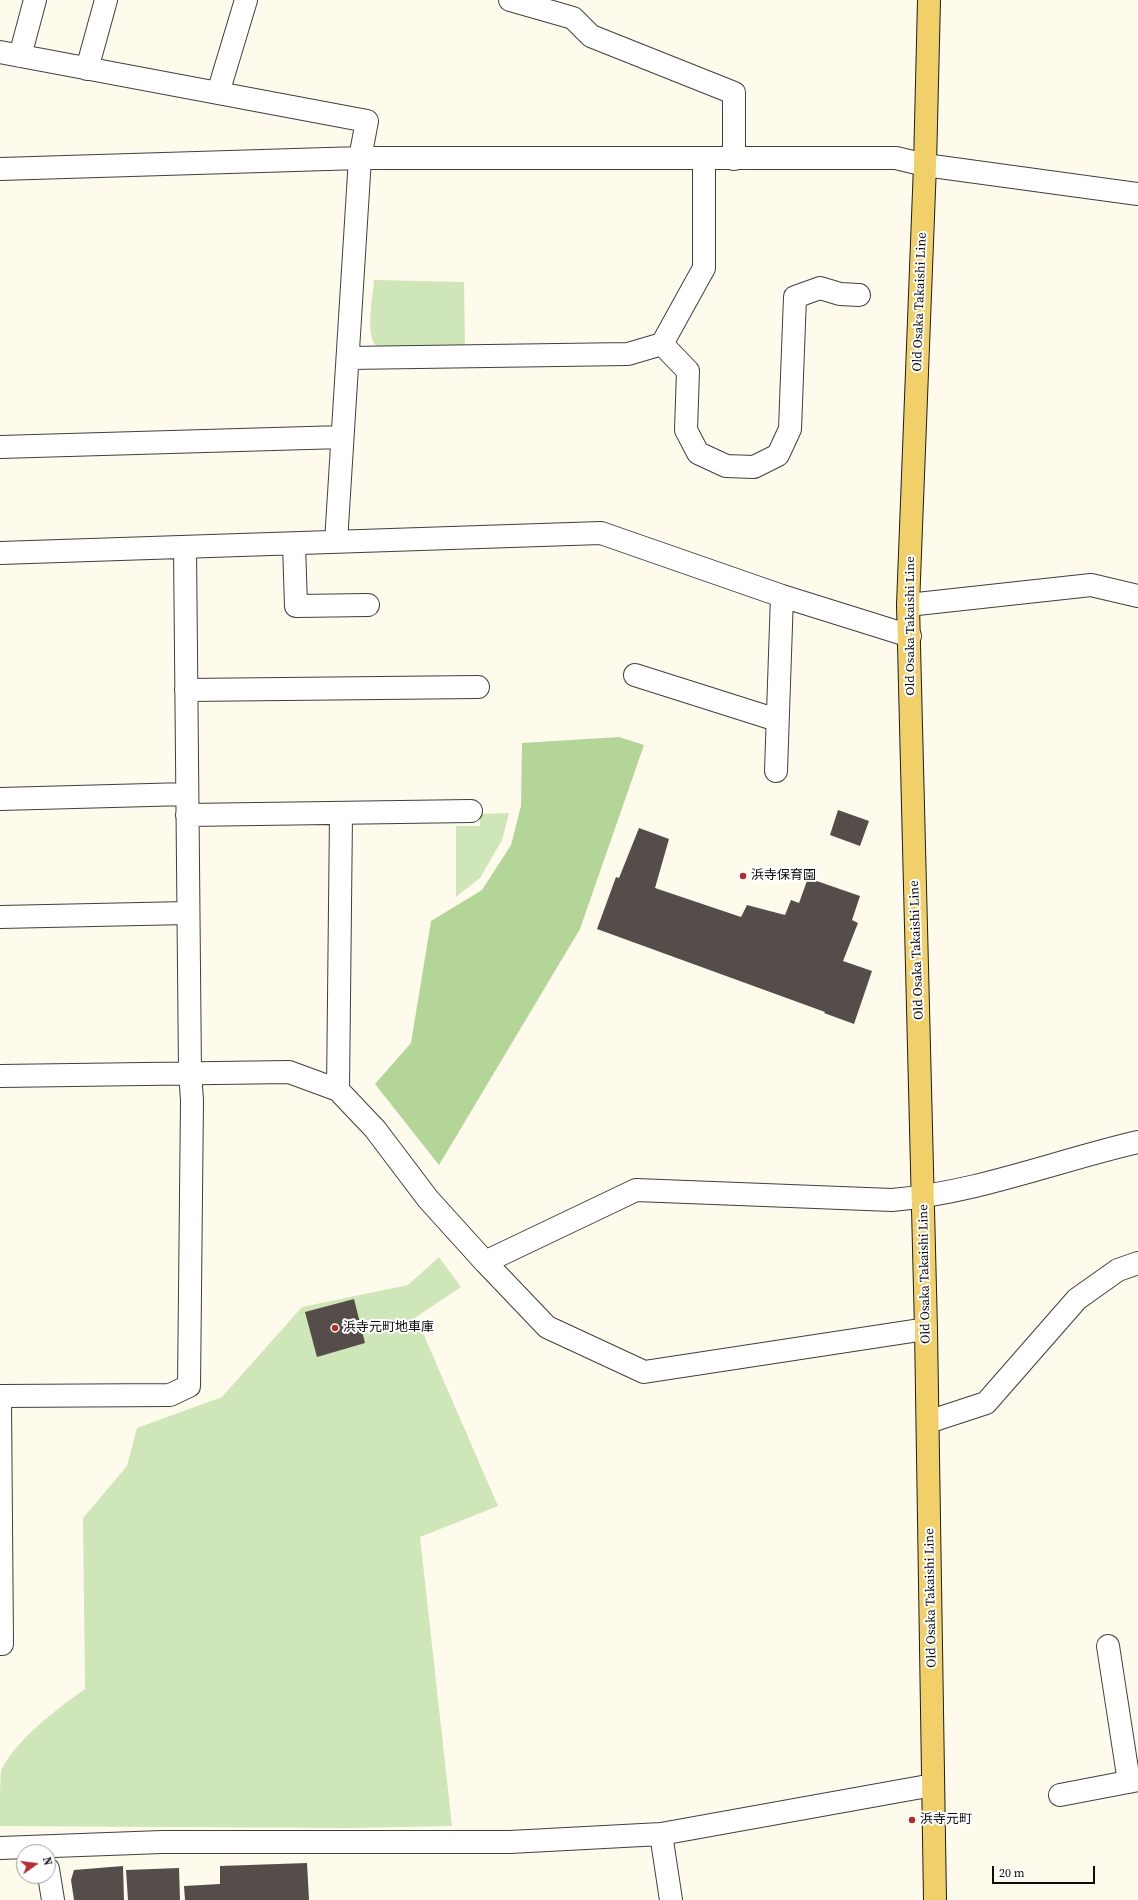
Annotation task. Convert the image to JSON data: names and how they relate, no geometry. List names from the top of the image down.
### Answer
{
  "streets": {
    "main road": ["Old Osaka Takaishi Line"]
  },
  "places": ["浜寺保育園", "浜寺元町地車庫", "浜寺元町"],
  "scale_bar": "20 m",
  "north": "right"
}
